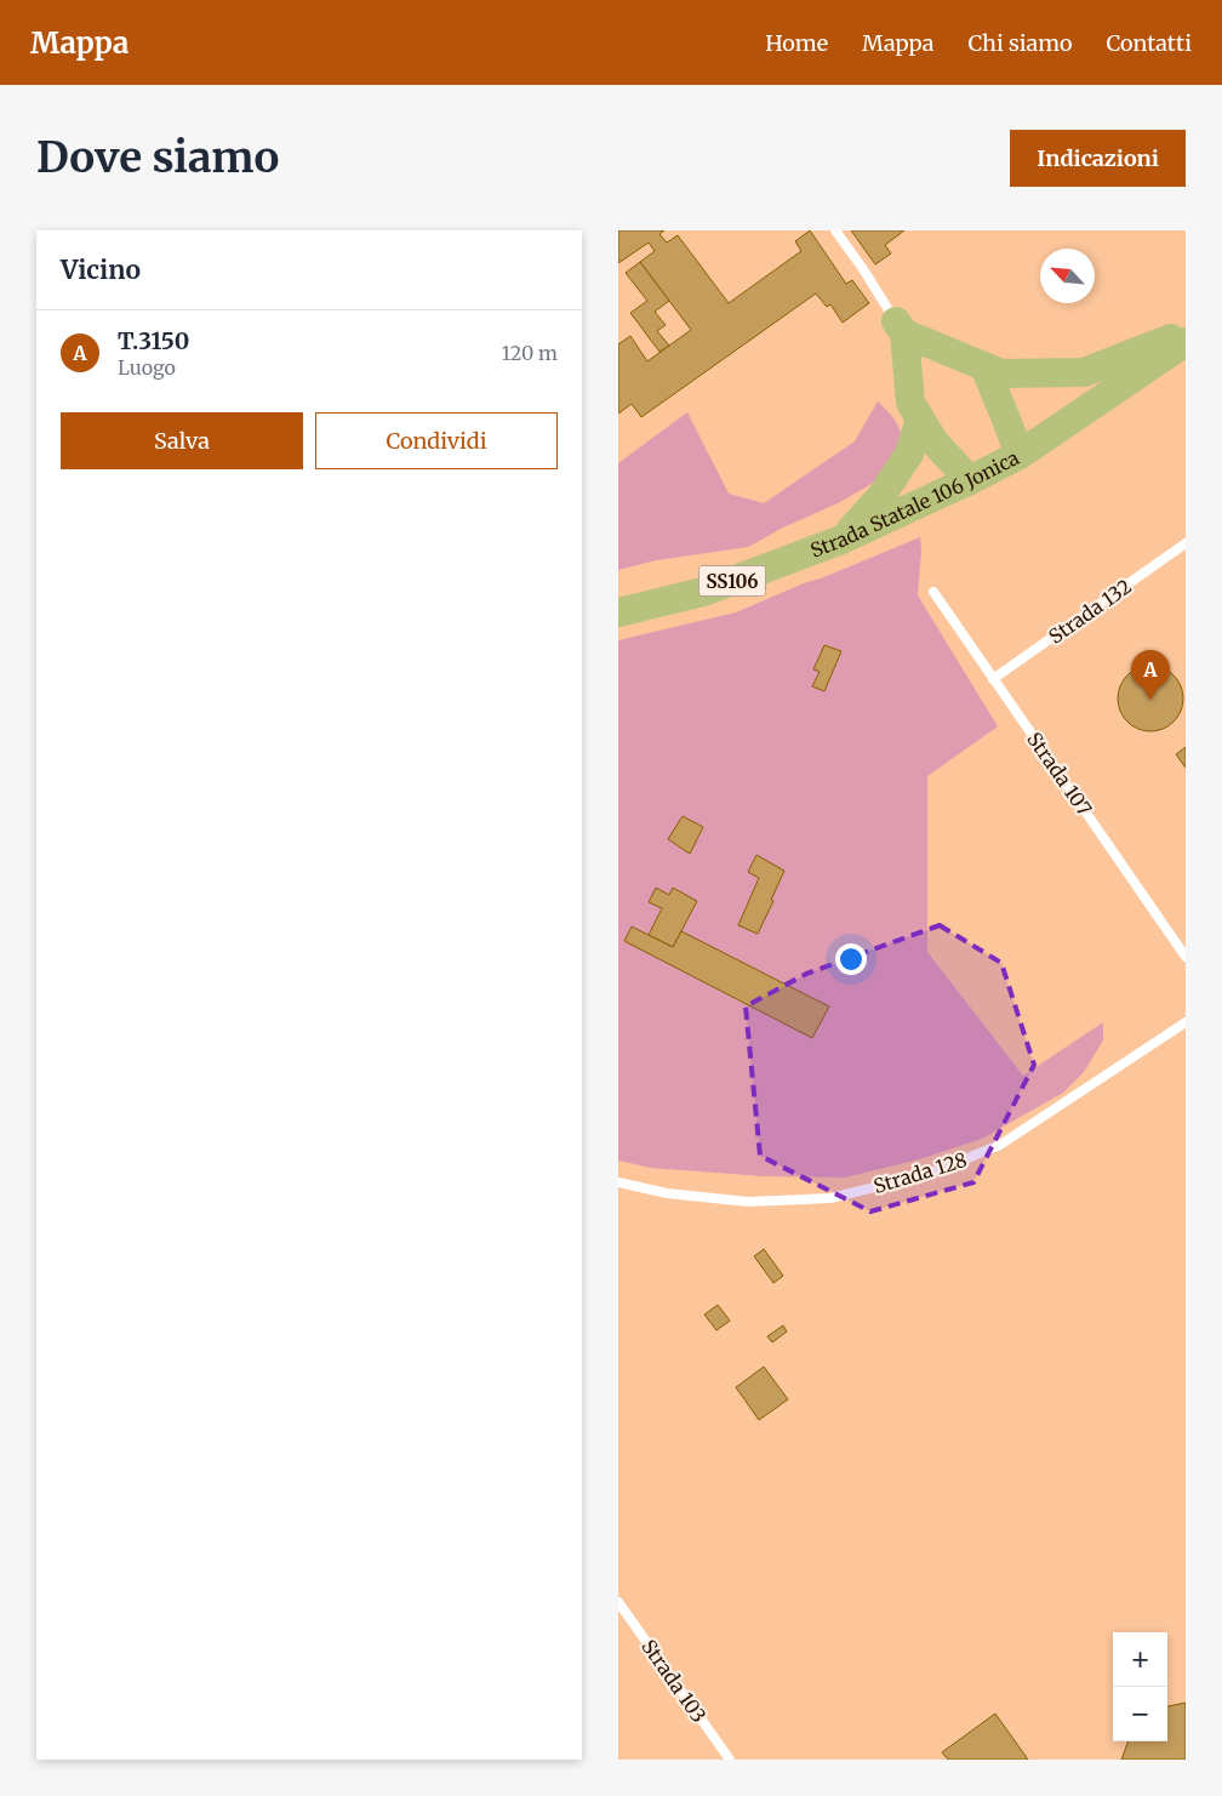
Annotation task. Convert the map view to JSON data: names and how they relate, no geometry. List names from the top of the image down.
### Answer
{
  "streets": {
    "main road": ["Strada Statale 106 Jonica", "SS106"],
    "lane": [
      "Strada 132",
      "Strada 107",
      "Strada 128",
      "Strada 103"
    ]
  },
  "crossings": [
    ["Strada 132", "Strada 107"]
  ],
  "north": "top left",
  "page": {
    "header": "Mappa",
    "nav": [
      "Home",
      "Mappa",
      "Chi siamo",
      "Contatti"
    ],
    "buttons": [
      "Indicazioni",
      ["Salva", "Condividi"]
    ],
    "title": "Dove siamo",
    "heading": "Vicino",
    "list": [
      {
        "mark": "A",
        "name": "T.3150",
        "note": "Luogo",
        "value": "120 m"
      }
    ],
    "pins": "A",
    "map_buttons": ["+", "−"]
  }
}
